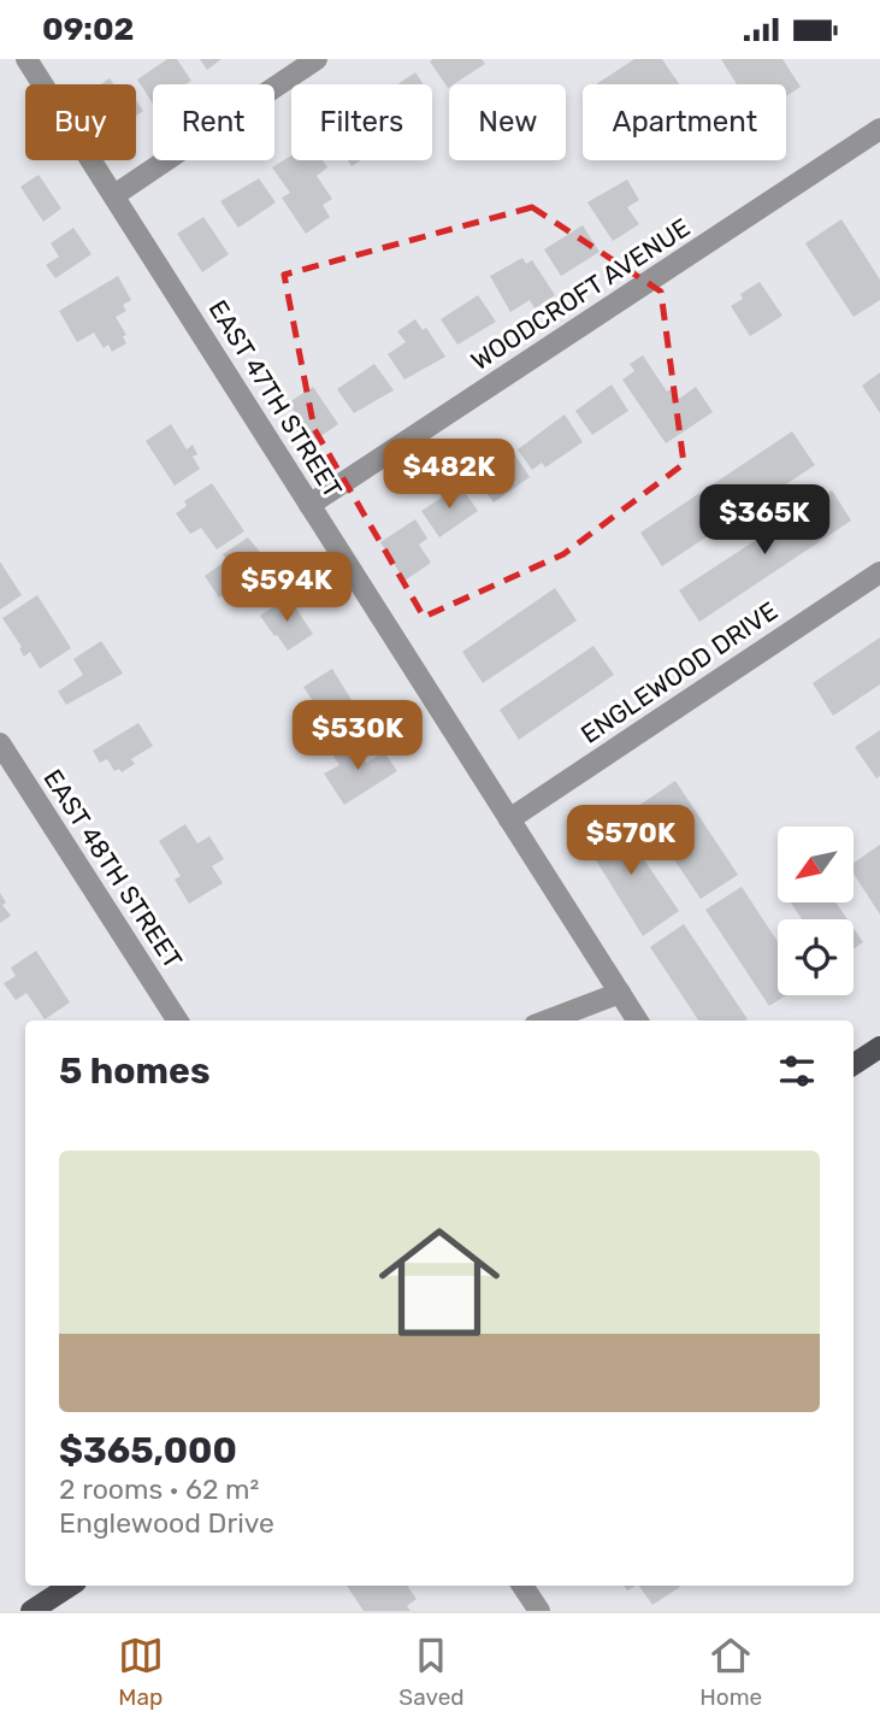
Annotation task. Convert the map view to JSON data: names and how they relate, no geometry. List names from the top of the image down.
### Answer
{
  "streets": {
    "street": [
      "WOODCROFT AVENUE",
      "EAST 47TH STREET",
      "ENGLEWOOD DRIVE",
      "EAST 48TH STREET"
    ]
  },
  "crossings": [
    ["WOODCROFT AVENUE", "EAST 47TH STREET"],
    ["EAST 47TH STREET", "ENGLEWOOD DRIVE"]
  ],
  "north": "bottom left",
  "page": {
    "status": "09:02",
    "chip": [
      "Buy",
      "Rent",
      "Filters",
      "New",
      "Apartment"
    ],
    "price": [
      "$482K",
      "$365K",
      "$594K",
      "$530K",
      "$570K"
    ],
    "heading": "5 homes",
    "list": [
      {
        "name": "$365,000",
        "note": "2 rooms · 62 m² · Englewood Drive"
      }
    ],
    "tabs": ["Map", "Saved", "Home"]
  }
}
